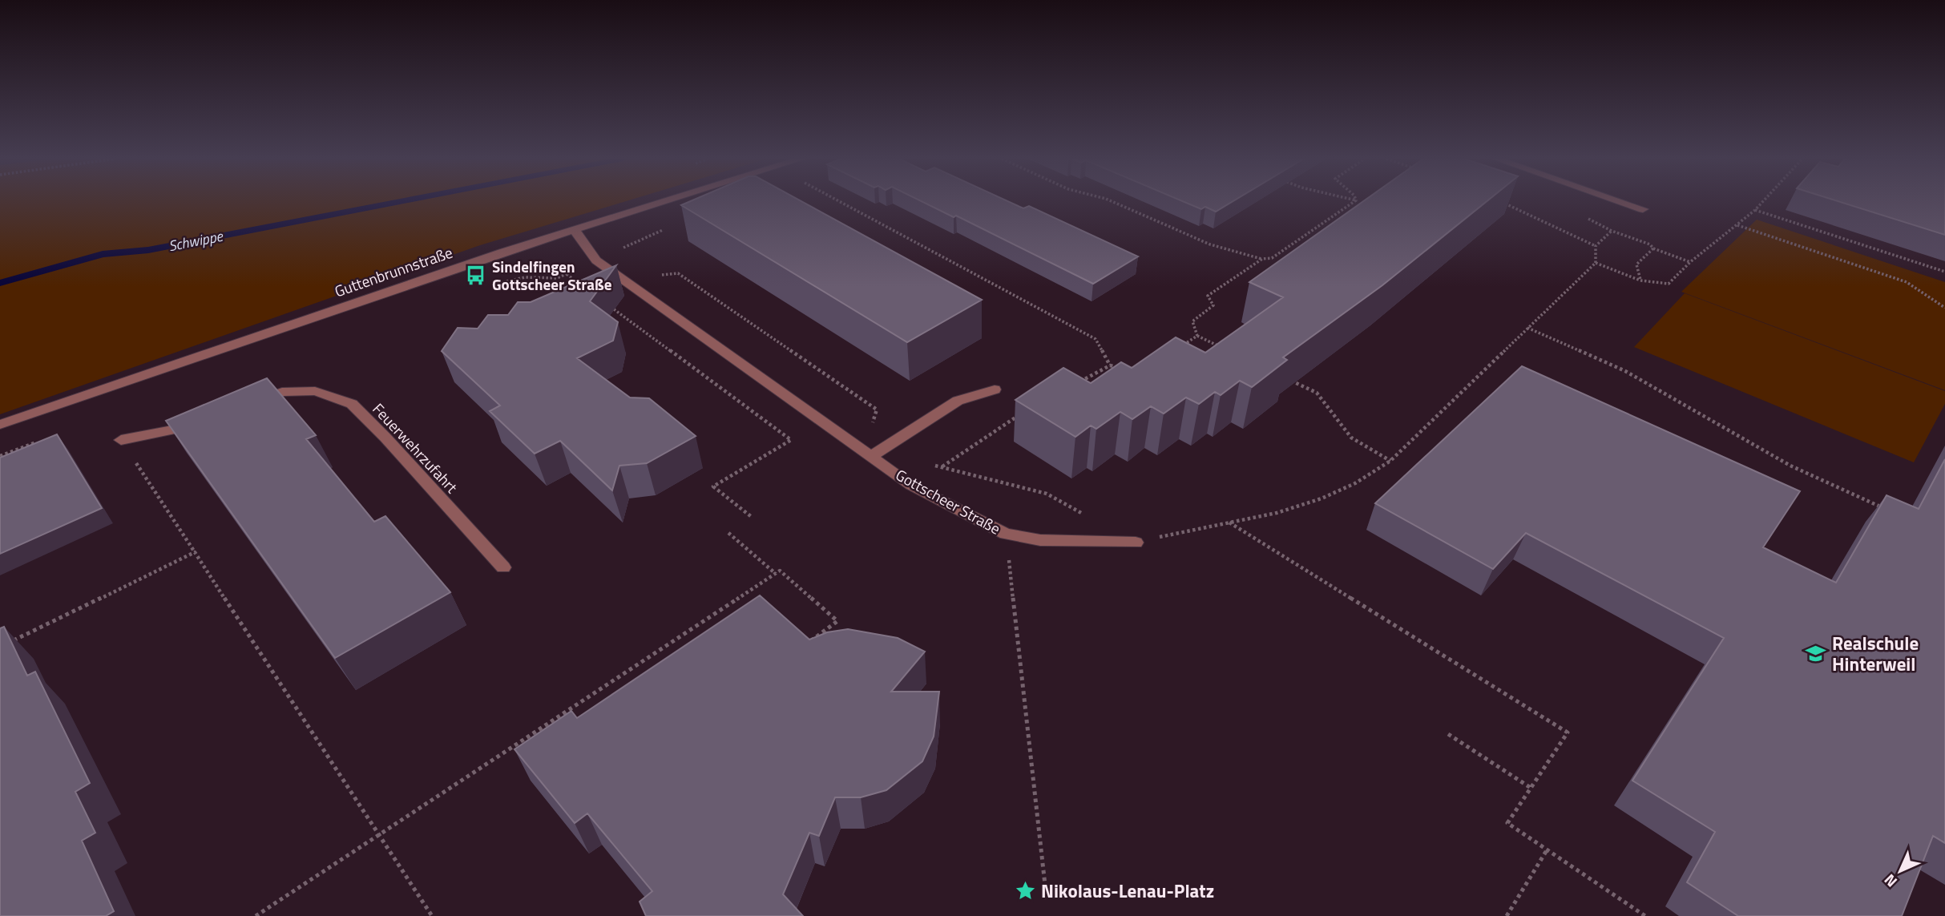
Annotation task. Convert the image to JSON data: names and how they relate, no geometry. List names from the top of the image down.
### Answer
{
  "streets": {
    "street": ["Guttenbrunnstraße", "Feuerwehrzufahrt", "Gottscheer Straße"]
  },
  "crossings": [
    ["Guttenbrunnstraße", "Gottscheer Straße"]
  ],
  "water": ["Schwippe"],
  "places": {
    "bus stop": ["Sindelfingen Gottscheer Straße"],
    "school or university": ["Realschule Hinterweil"],
    "place": ["Nikolaus-Lenau-Platz"]
  },
  "north": "bottom left"
}
